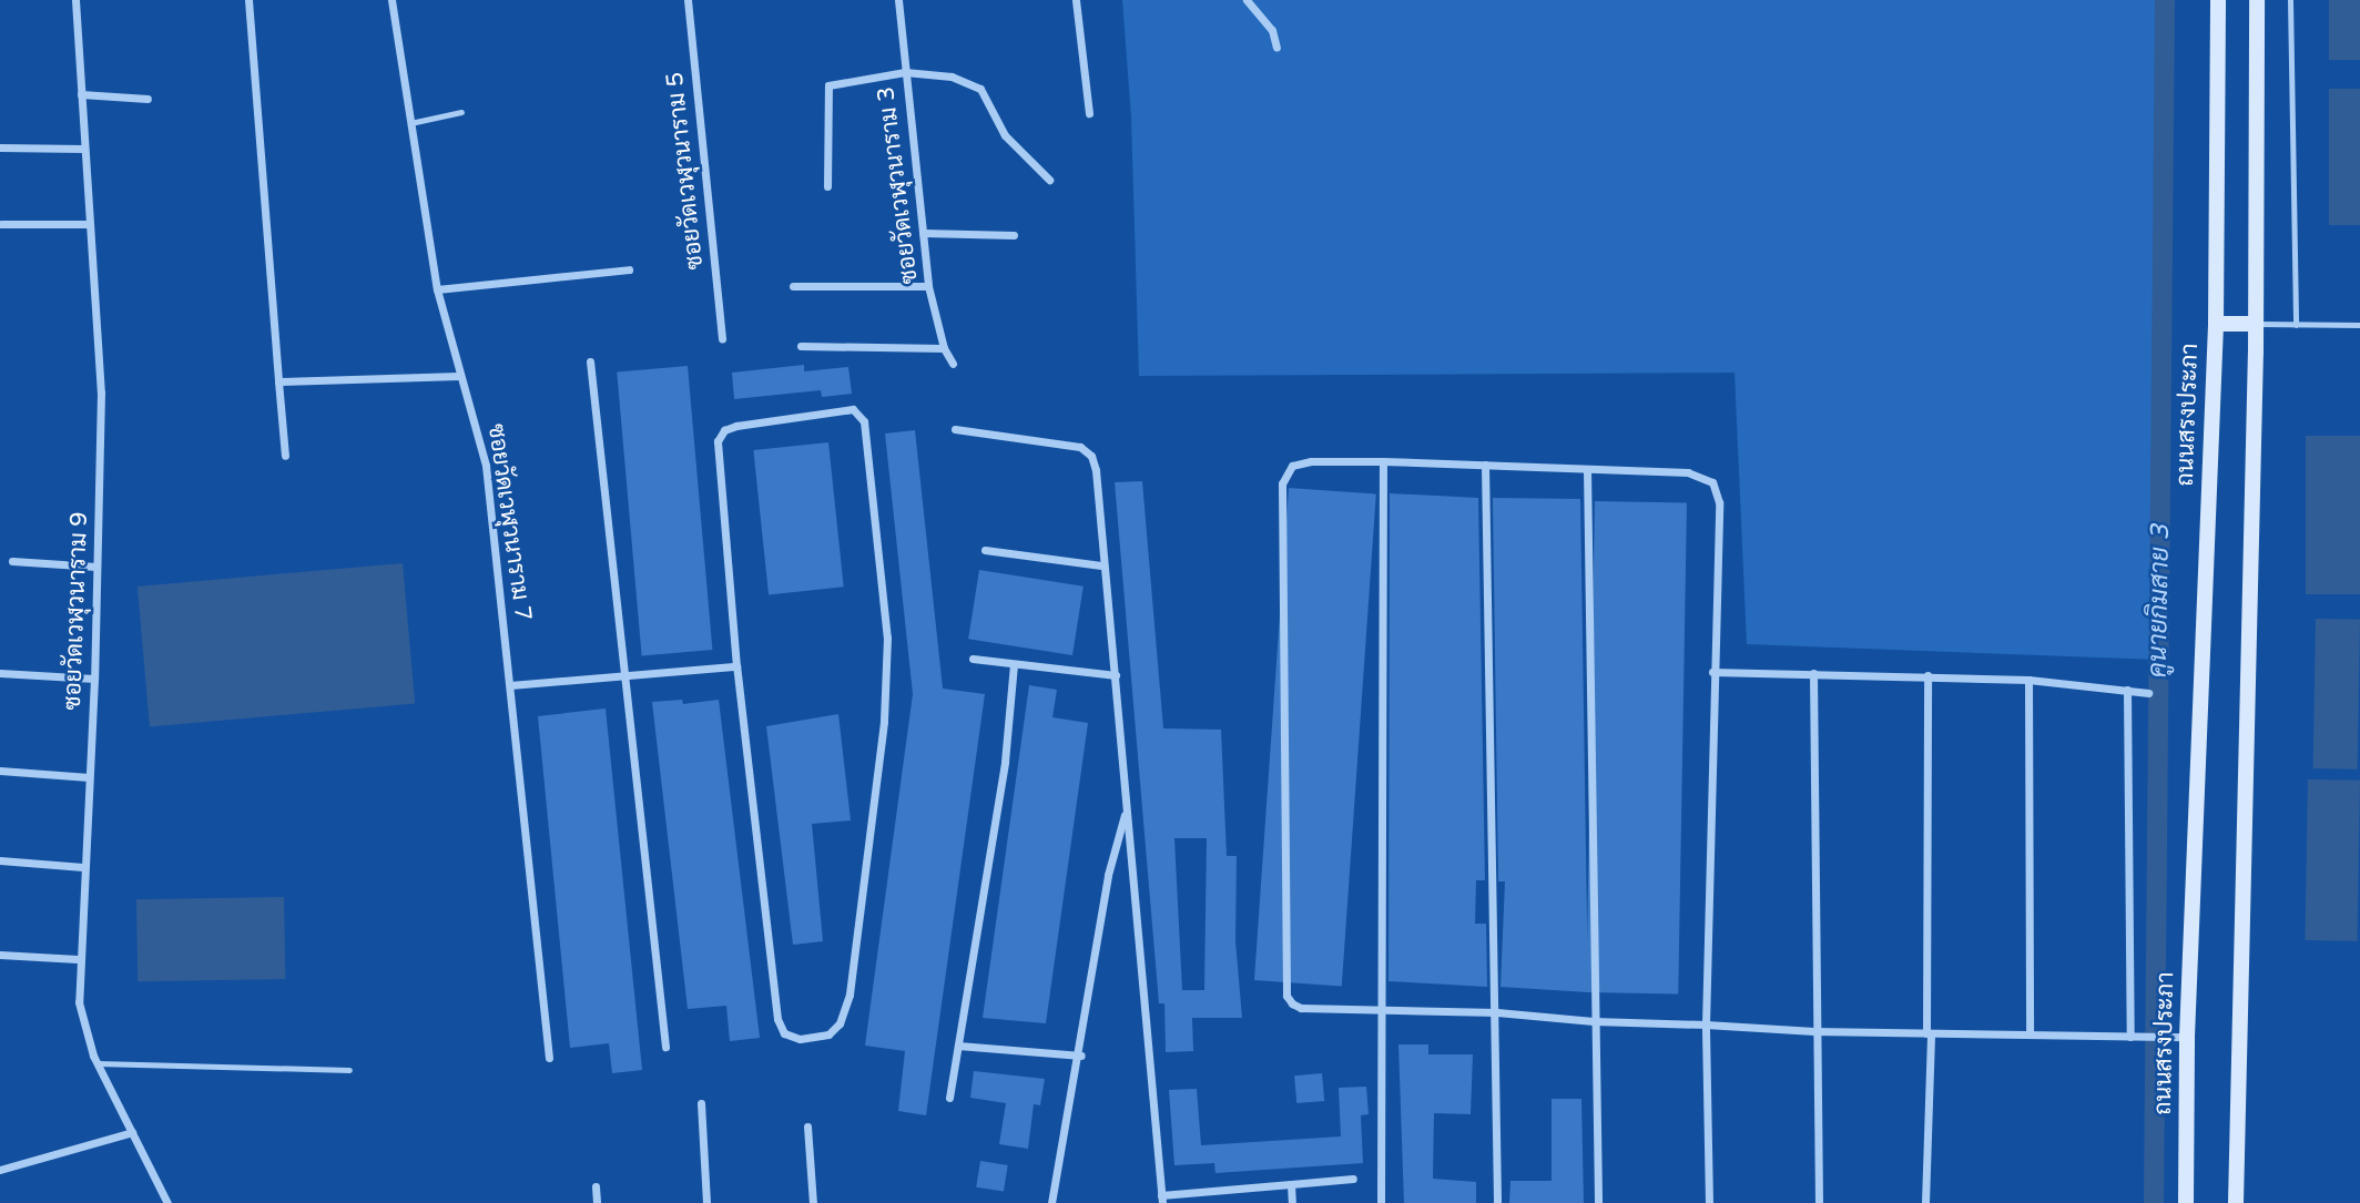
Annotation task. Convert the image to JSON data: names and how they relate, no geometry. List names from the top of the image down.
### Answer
{
  "streets": {
    "main road": ["ถนนสรงประภา"],
    "street": [
      "ซอยวัดเวฬุวนาราม 5",
      "ซอยวัดเวฬุวนาราม 3",
      "ซอยวัดเวฬุวนาราม 7",
      "ซอยวัดเวฬุวนาราม 9"
    ]
  },
  "water": ["คูนายกิมสาย 3"]
}
